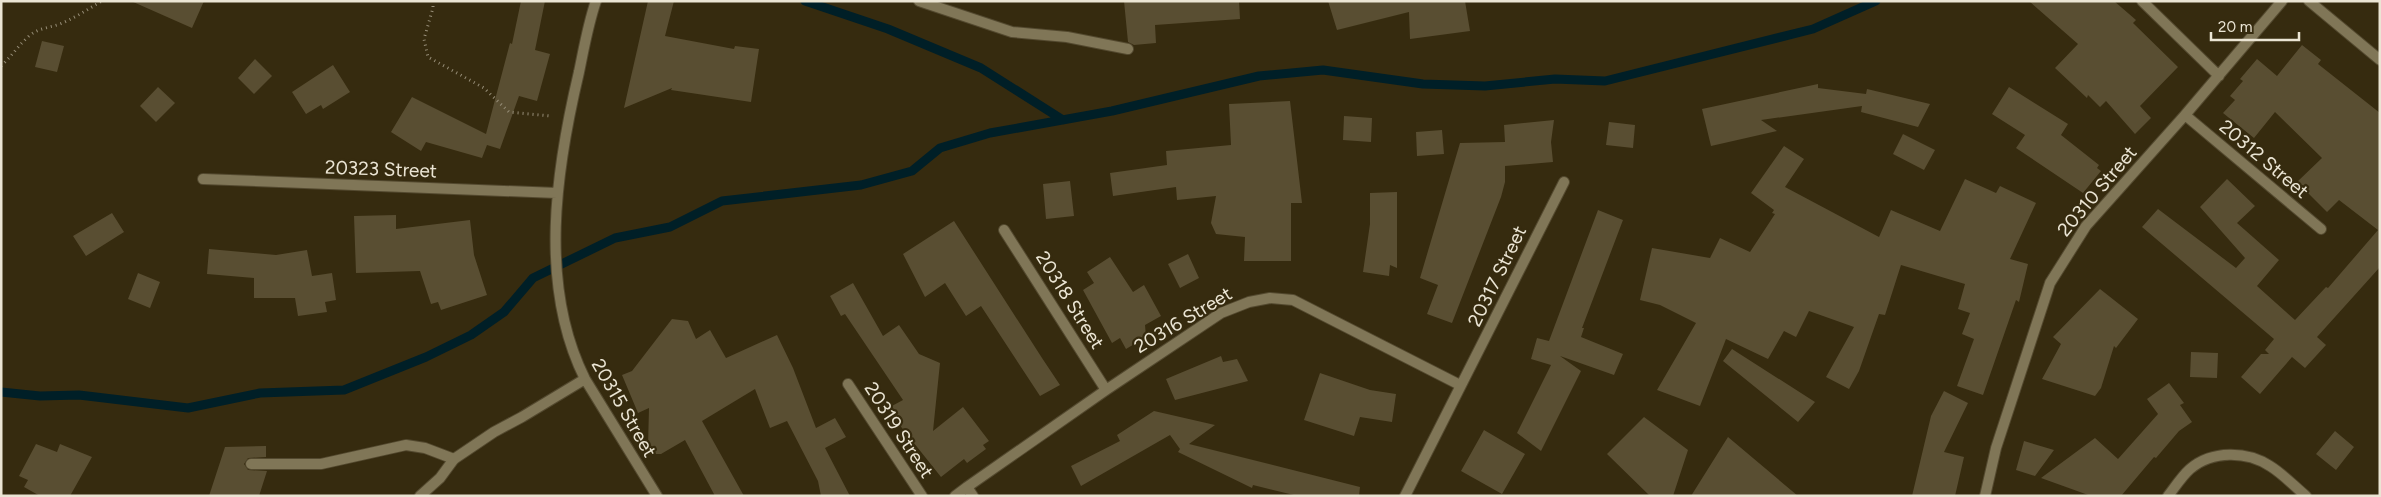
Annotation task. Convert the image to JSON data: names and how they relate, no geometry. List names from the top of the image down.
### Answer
{
  "streets": {
    "street": [
      "20312 Street",
      "20323 Street",
      "20310 Street",
      "20317 Street",
      "20318 Street",
      "20316 Street",
      "20315 Street",
      "20319 Street"
    ]
  },
  "crossings": [
    ["20312 Street", "20310 Street"],
    ["20323 Street", "20315 Street"],
    ["20317 Street", "20316 Street"],
    ["20318 Street", "20316 Street"]
  ],
  "scale_bar": "20 m"
}
